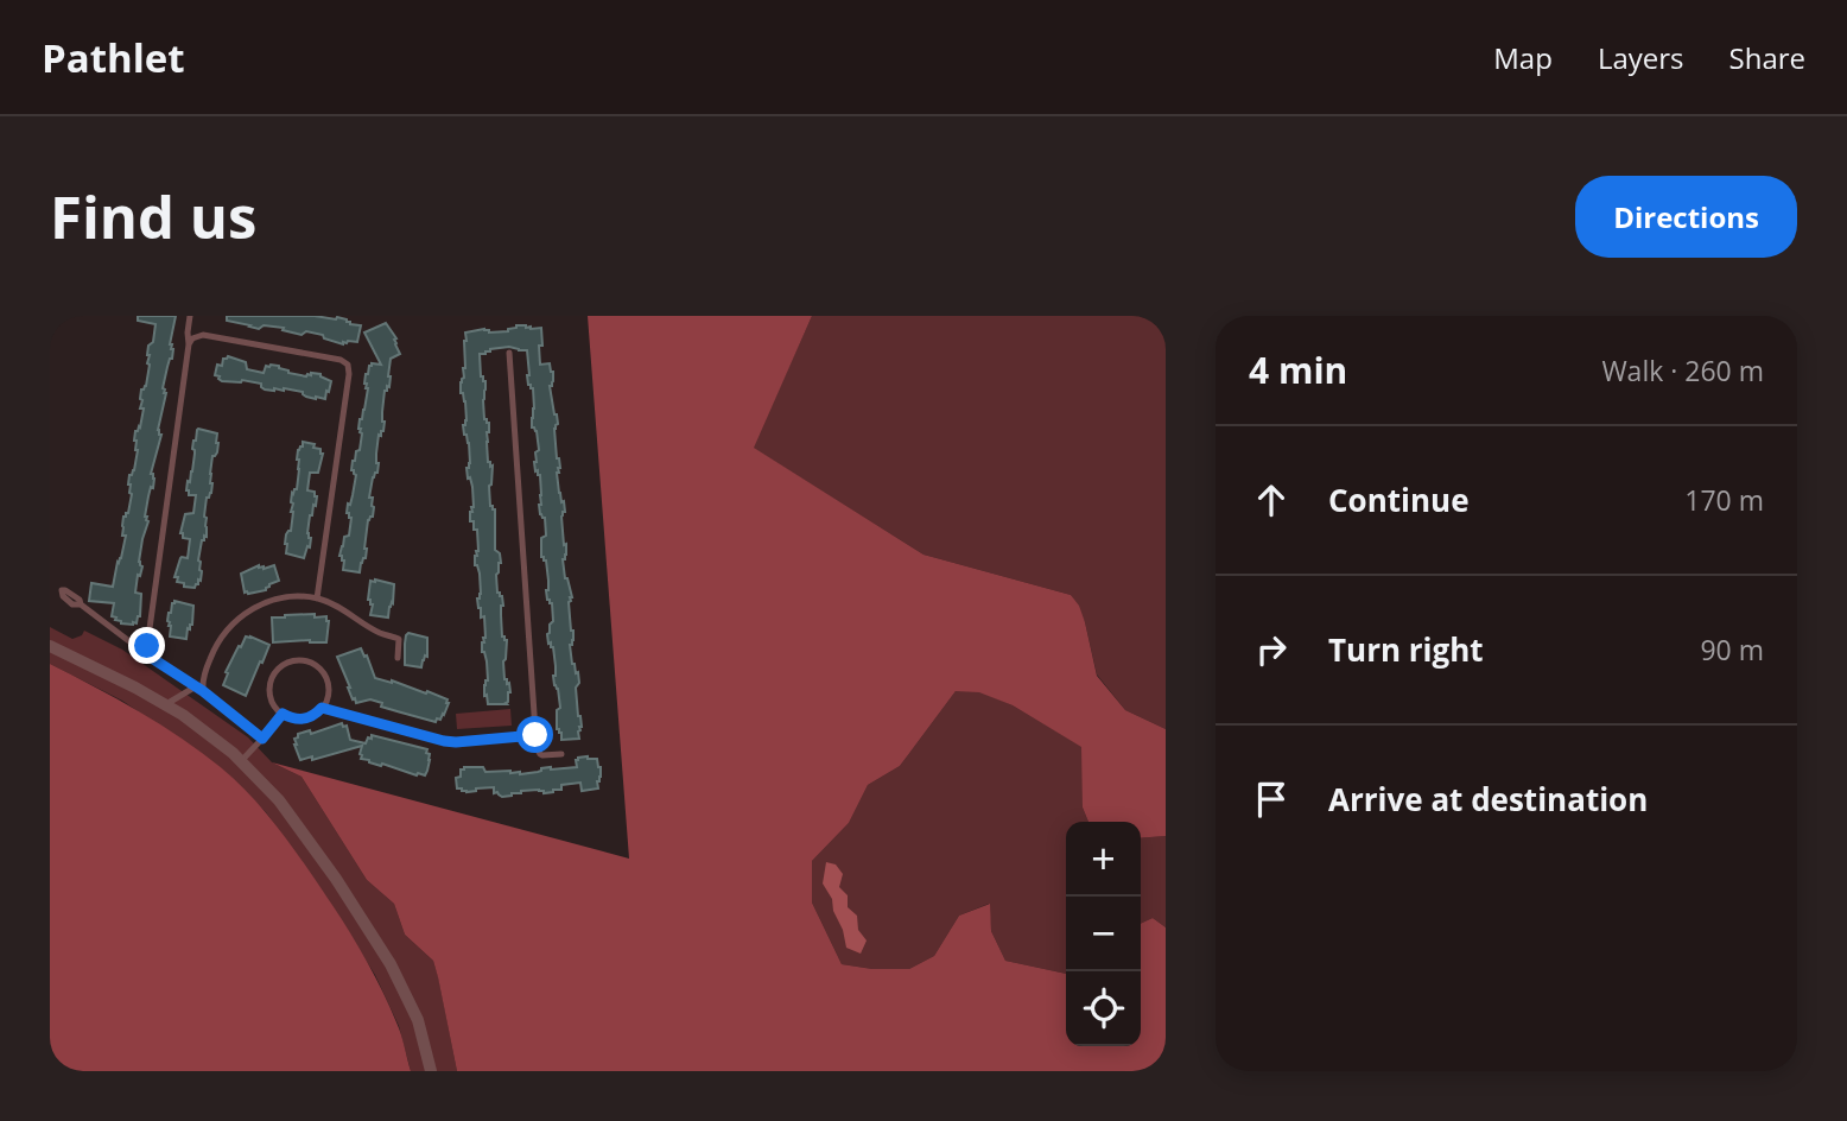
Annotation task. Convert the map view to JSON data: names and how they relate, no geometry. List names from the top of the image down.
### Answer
{
  "page": {
    "header": "Pathlet",
    "nav": ["Map", "Layers", "Share"],
    "buttons": "Directions",
    "title": "Find us",
    "heading": ["4 min", "Walk · 260 m"],
    "list": [
      ["Continue", "170 m"],
      ["Turn right", "90 m"],
      "Arrive at destination"
    ],
    "map_buttons": ["+", "−"]
  }
}
